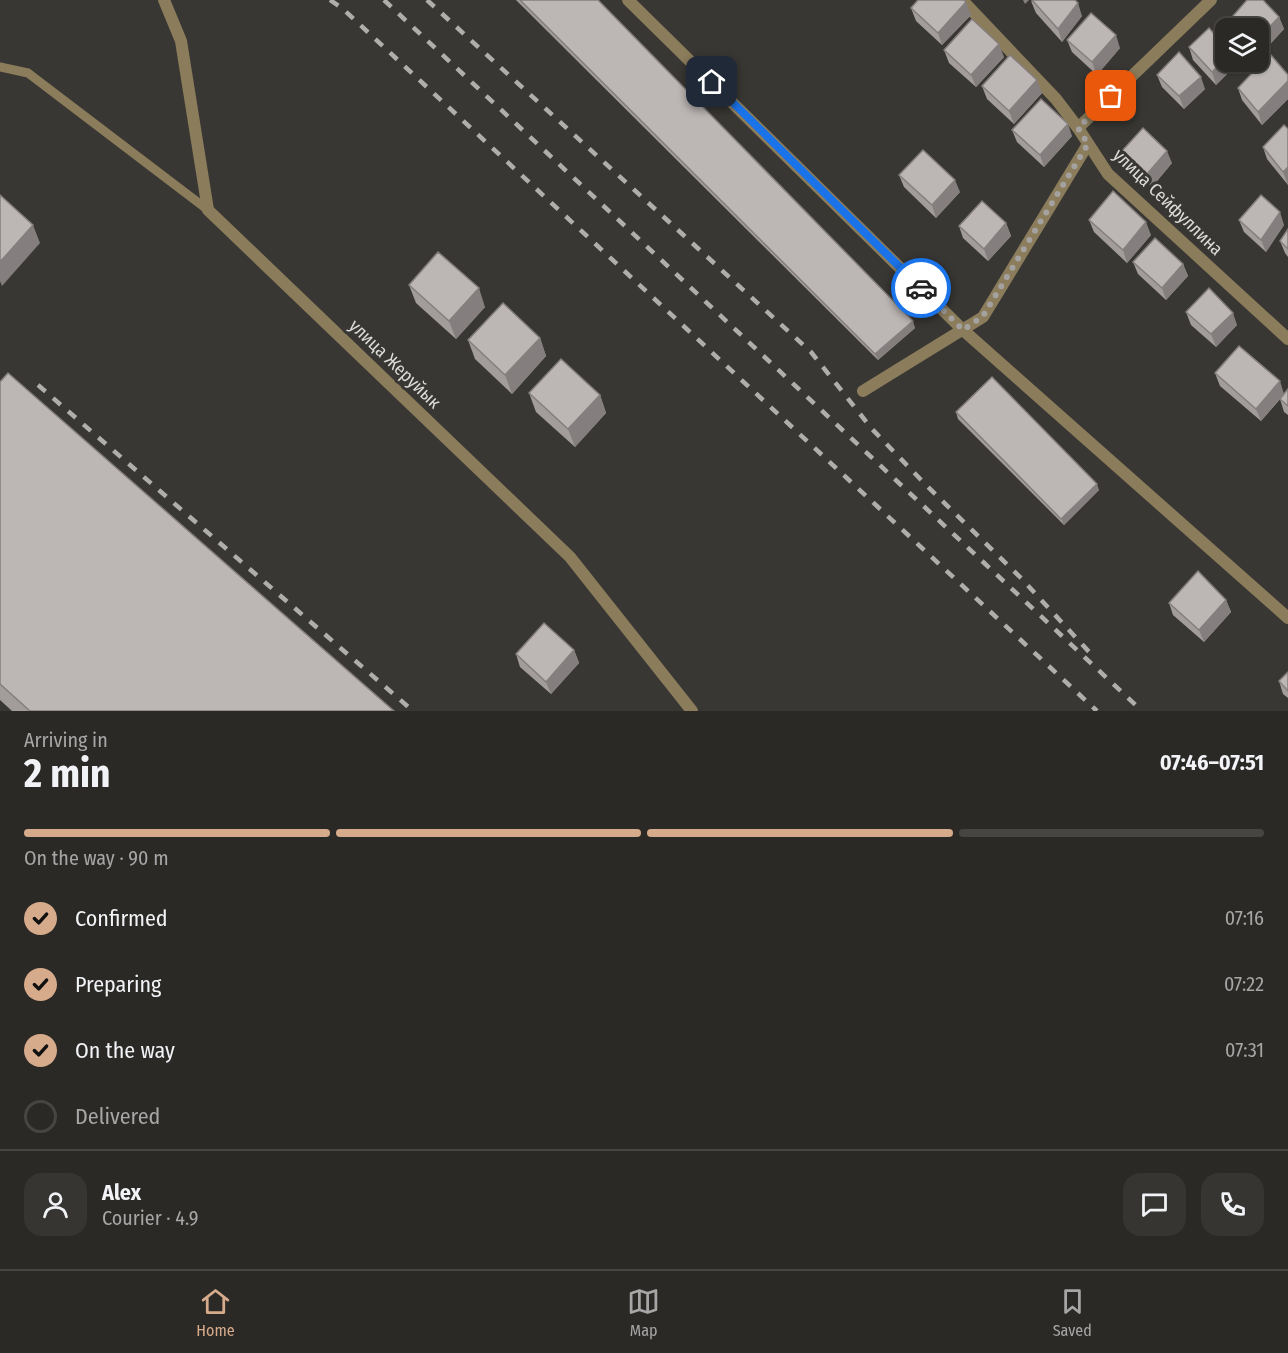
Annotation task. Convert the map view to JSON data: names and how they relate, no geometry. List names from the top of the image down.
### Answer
{
  "streets": {
    "street": ["улица Сейфуллина", "улица Жеруйык"]
  },
  "page": {
    "heading": ["2 min", "Arriving in", "07:46–07:51"],
    "panel": ["Alex", "Courier · 4.9"],
    "bar": "On the way · 90 m",
    "list": [
      ["Confirmed", "07:16"],
      ["Preparing", "07:22"],
      ["On the way", "07:31"],
      "Delivered"
    ],
    "tabs": ["Home", "Map", "Saved"]
  }
}
